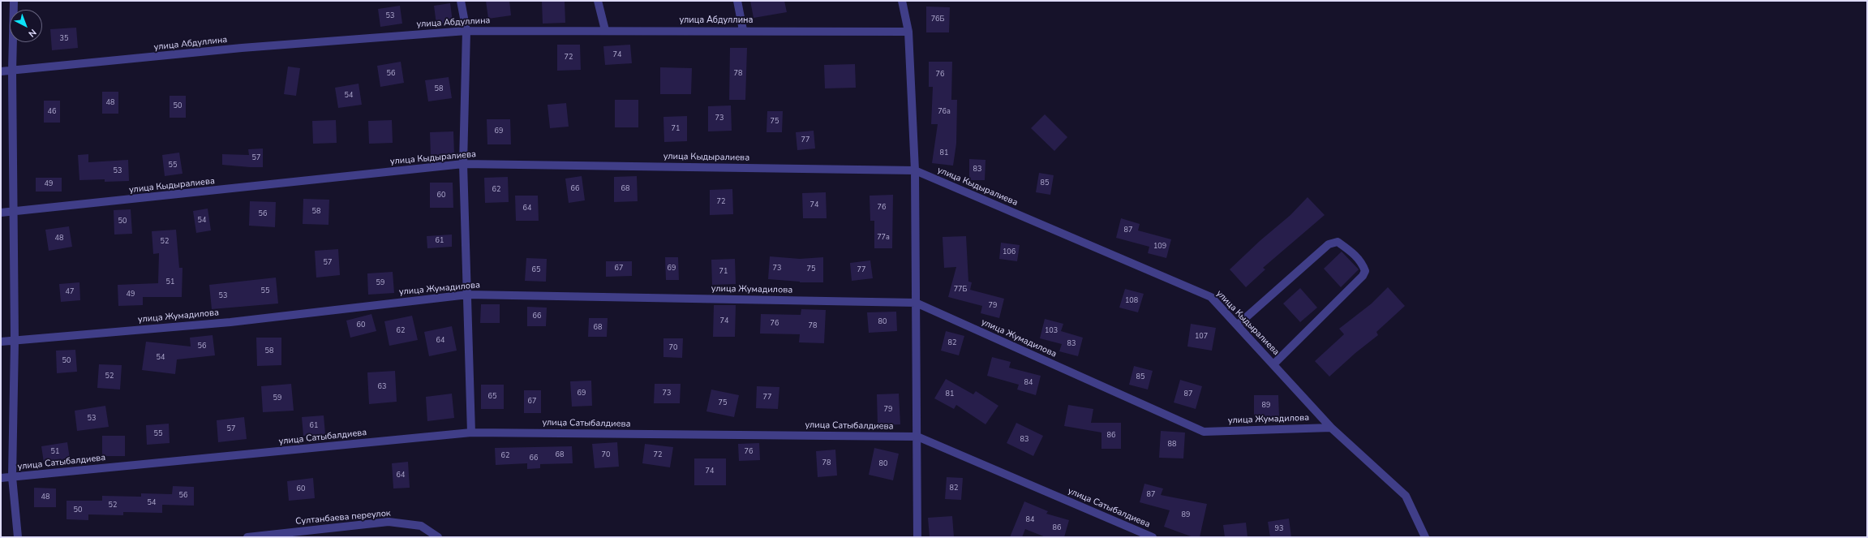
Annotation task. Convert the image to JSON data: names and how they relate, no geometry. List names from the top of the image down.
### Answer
{
  "streets": {
    "street": [
      "улица Абдуллина",
      "улица Кыдыралиева",
      "улица Жумадилова",
      "улица Сатыбалдиева",
      "Султанбаева переулок"
    ]
  },
  "crossings": [
    ["улица Кыдыралиева", "улица Жумадилова"]
  ],
  "house_numbers": [
    "53",
    "76Б",
    "35",
    "74",
    "72",
    "56",
    "78",
    "76",
    "58",
    "54",
    "48",
    "50",
    "46",
    "76а",
    "73",
    "75",
    "71",
    "69",
    "77",
    "81",
    "57",
    "55",
    "83",
    "53",
    "85",
    "49",
    "66",
    "68",
    "62",
    "60",
    "72",
    "74",
    "76",
    "64",
    "58",
    "56",
    "54",
    "50",
    "87",
    "77а",
    "48",
    "61",
    "52",
    "109",
    "106",
    "57",
    "67",
    "69",
    "73",
    "75",
    "65",
    "77",
    "71",
    "51",
    "59",
    "77Б",
    "55",
    "47",
    "49",
    "53",
    "108",
    "79",
    "66",
    "74",
    "80",
    "76",
    "60",
    "78",
    "68",
    "62",
    "103",
    "107",
    "64",
    "82",
    "83",
    "56",
    "70",
    "58",
    "54",
    "50",
    "52",
    "85",
    "84",
    "63",
    "69",
    "73",
    "81",
    "87",
    "65",
    "77",
    "59",
    "67",
    "75",
    "89",
    "79",
    "53",
    "61",
    "57",
    "55",
    "86",
    "83",
    "88",
    "51",
    "76",
    "68",
    "70",
    "72",
    "62",
    "66",
    "78",
    "80",
    "74",
    "64",
    "82",
    "60",
    "87",
    "56",
    "48",
    "54",
    "52",
    "50",
    "89",
    "84",
    "86",
    "93"
  ],
  "north": "bottom right"
}
